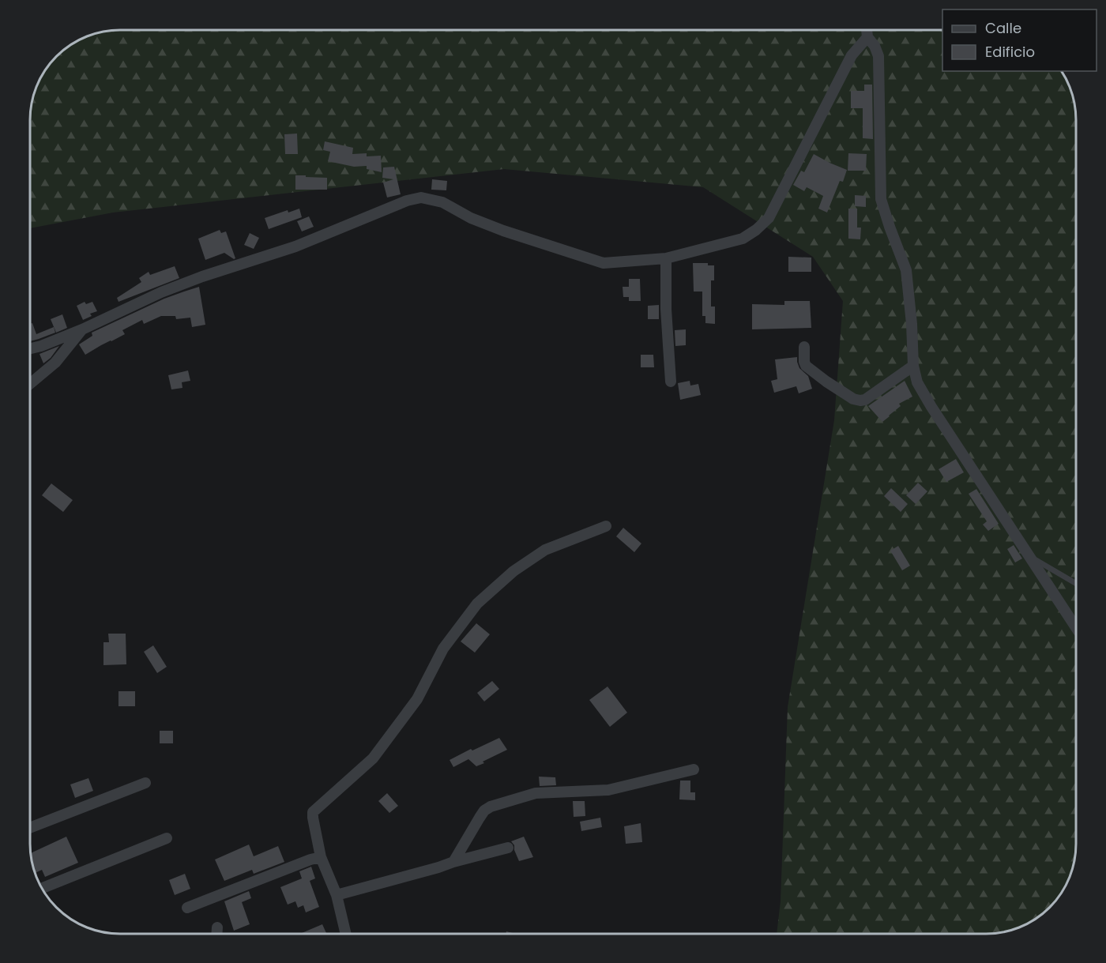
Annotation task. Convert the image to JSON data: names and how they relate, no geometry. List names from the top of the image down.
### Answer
{
  "legend": ["Calle", "Edificio"]
}
